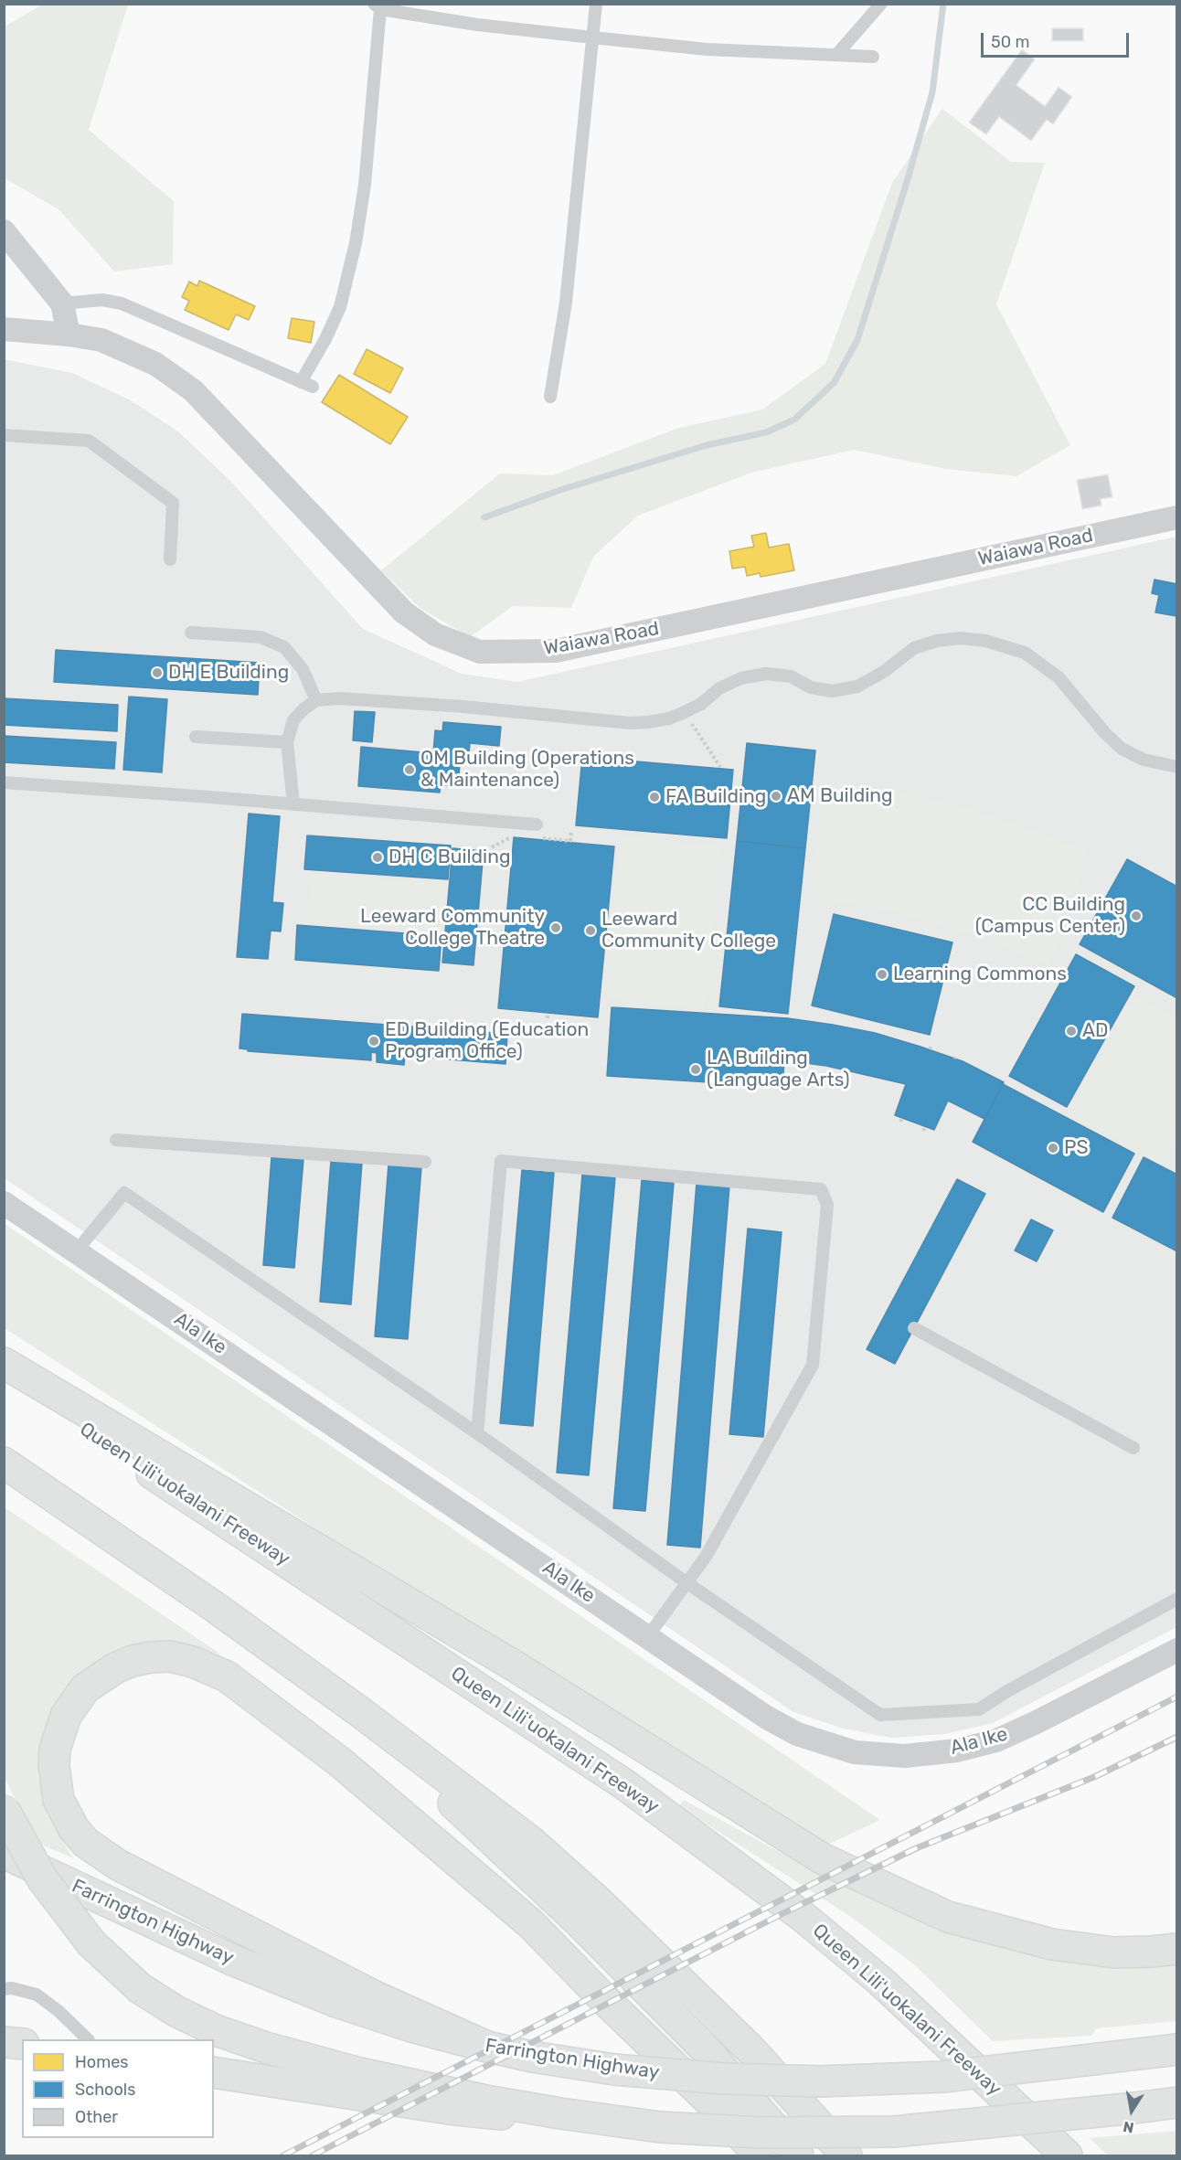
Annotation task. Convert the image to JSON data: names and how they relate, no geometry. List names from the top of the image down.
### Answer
{
  "streets": {
    "main road": ["Queen Liliʻuokalani Freeway", "Farrington Highway"],
    "street": ["Waiawa Road", "Ala Ike"]
  },
  "places": [
    "DH E Building",
    "OM Building (Operations & Maintenance)",
    "AM Building",
    "FA Building",
    "DH C Building",
    "CC Building (Campus Center)",
    "Leeward Community College Theatre",
    "Leeward Community College",
    "Learning Commons",
    "AD",
    "ED Building (Education Program Office)",
    "LA Building (Language Arts)",
    "PS"
  ],
  "legend": ["Homes", "Schools", "Other"],
  "scale_bar": "50 m",
  "north": "bottom"
}
